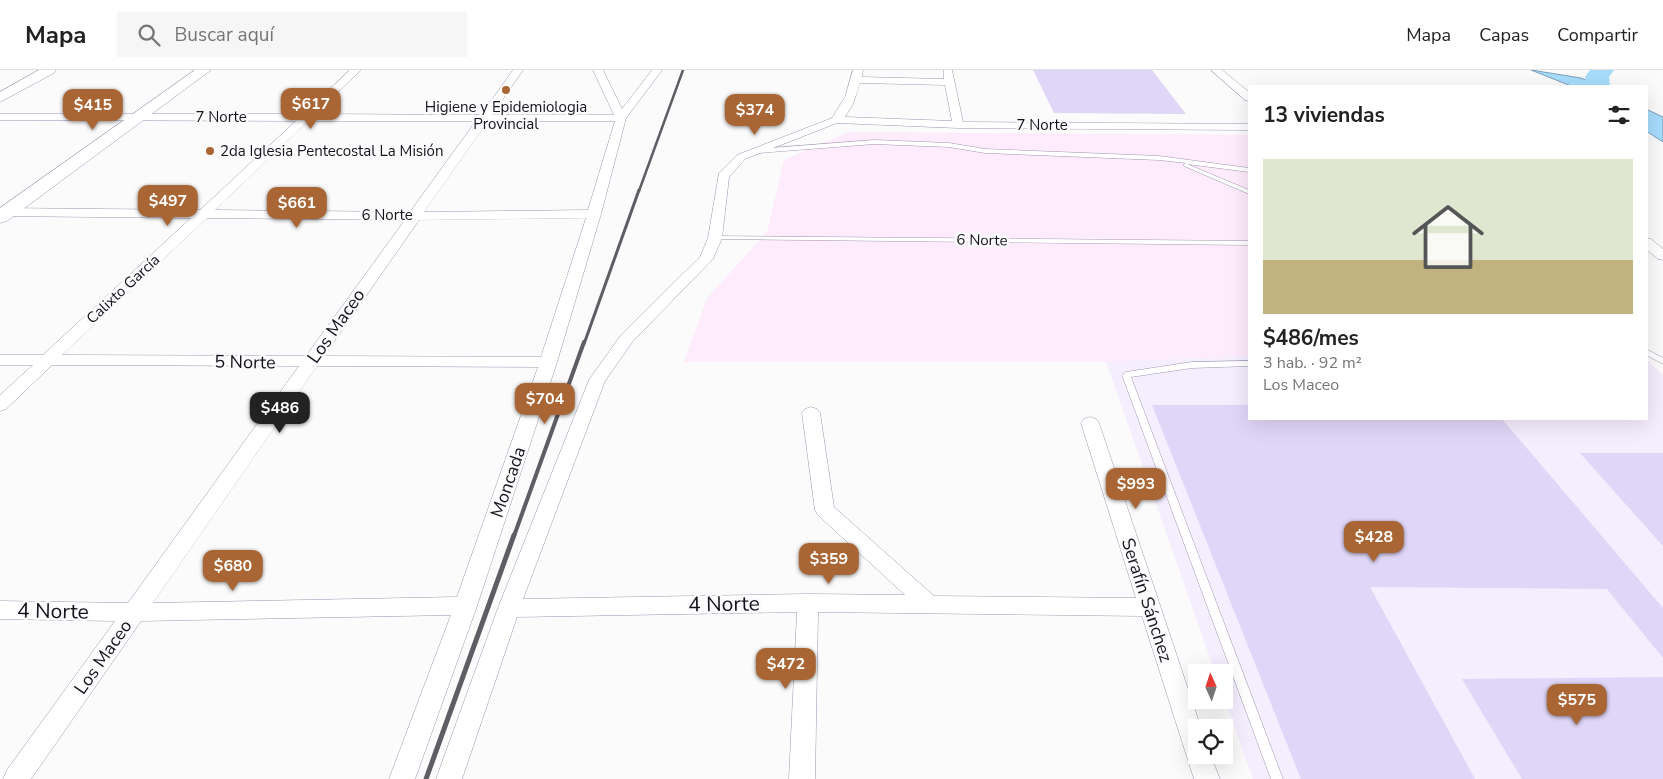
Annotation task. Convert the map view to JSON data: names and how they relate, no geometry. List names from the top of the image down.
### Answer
{
  "streets": {
    "street": [
      "7 Norte",
      "6 Norte",
      "Calixto García",
      "Los Maceo",
      "5 Norte",
      "Moncada",
      "Serafín Sánchez",
      "4 Norte"
    ]
  },
  "crossings": [
    ["7 Norte", "Calixto García"],
    ["7 Norte", "Los Maceo"],
    ["7 Norte", "Moncada"],
    ["6 Norte", "Calixto García"],
    ["6 Norte", "Los Maceo"],
    ["6 Norte", "Moncada"],
    ["Calixto García", "5 Norte"],
    ["Los Maceo", "5 Norte"],
    ["Los Maceo", "4 Norte"],
    ["5 Norte", "Moncada"],
    ["Moncada", "4 Norte"],
    ["Serafín Sánchez", "4 Norte"]
  ],
  "places": ["Higiene y Epidemiologia Provincial", "2da Iglesia Pentecostal La Misión"],
  "north": "top",
  "page": {
    "header": "Mapa",
    "search": "Buscar aquí",
    "nav": ["Mapa", "Capas", "Compartir"],
    "heading": "13 viviendas",
    "price": [
      "$617",
      "$415",
      "$374",
      "$497",
      "$661",
      "$704",
      "$486",
      "$993",
      "$428",
      "$359",
      "$680",
      "$472",
      "$575"
    ],
    "list": [
      {
        "name": "$486/mes",
        "note": "3 hab. · 92 m² · Los Maceo"
      }
    ]
  }
}
